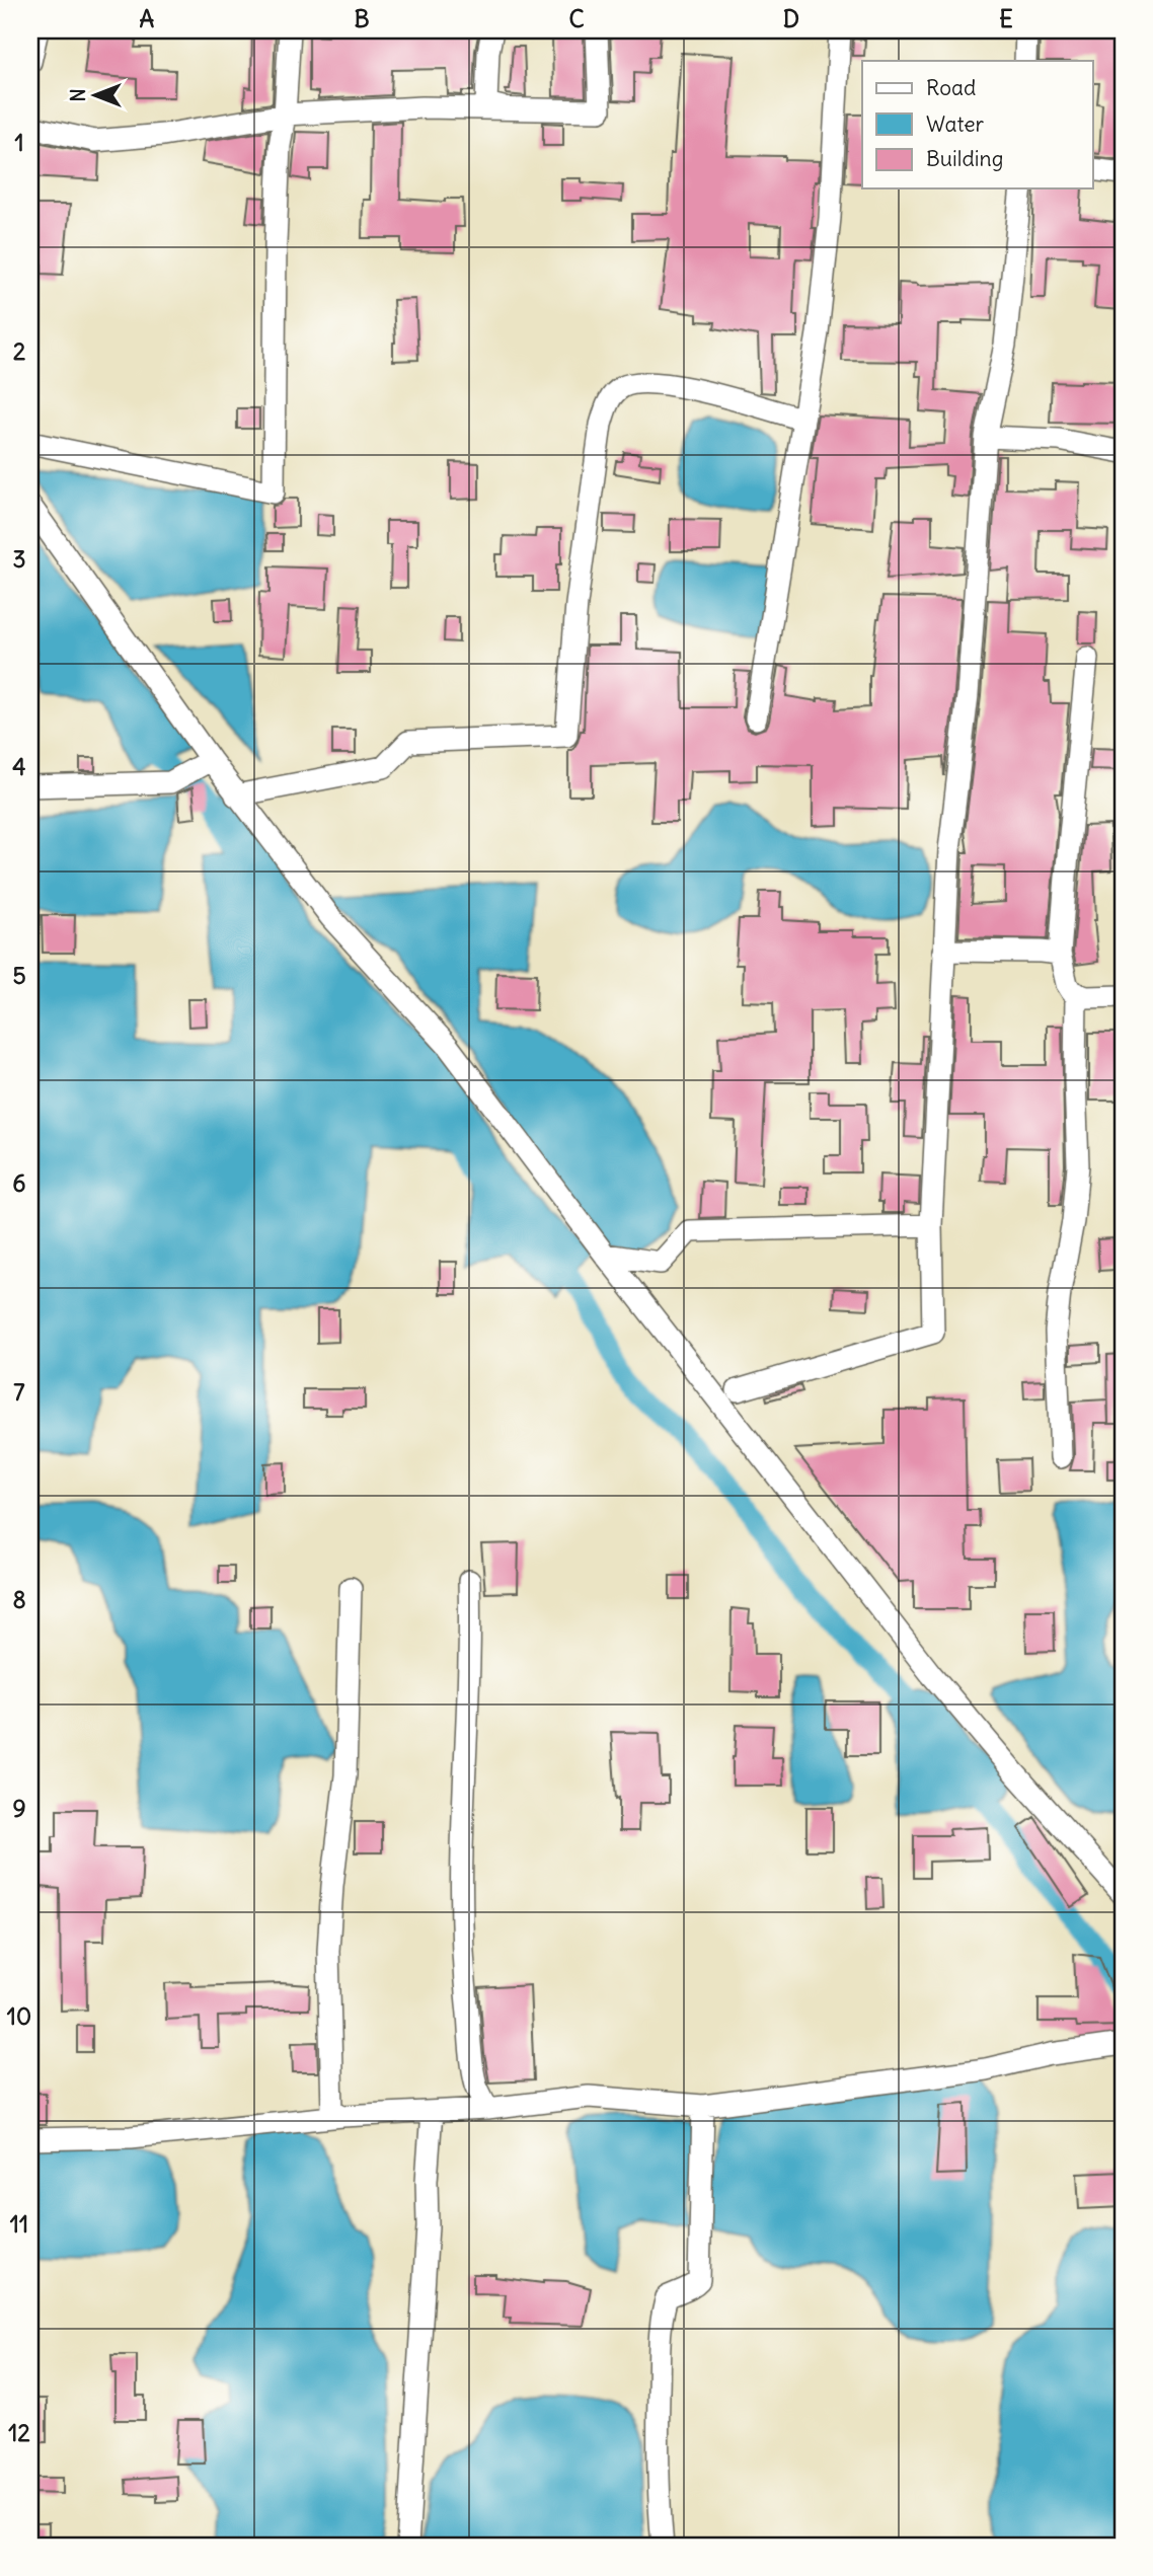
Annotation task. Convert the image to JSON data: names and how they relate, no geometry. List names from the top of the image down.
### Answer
{
  "legend": ["Road", "Water", "Building"],
  "north": "left",
  "grid": {
    "columns": [
      "A",
      "B",
      "C",
      "D",
      "E"
    ],
    "rows": [
      "1",
      "2",
      "3",
      "4",
      "5",
      "6",
      "7",
      "8",
      "9",
      "10",
      "11",
      "12"
    ]
  }
}
